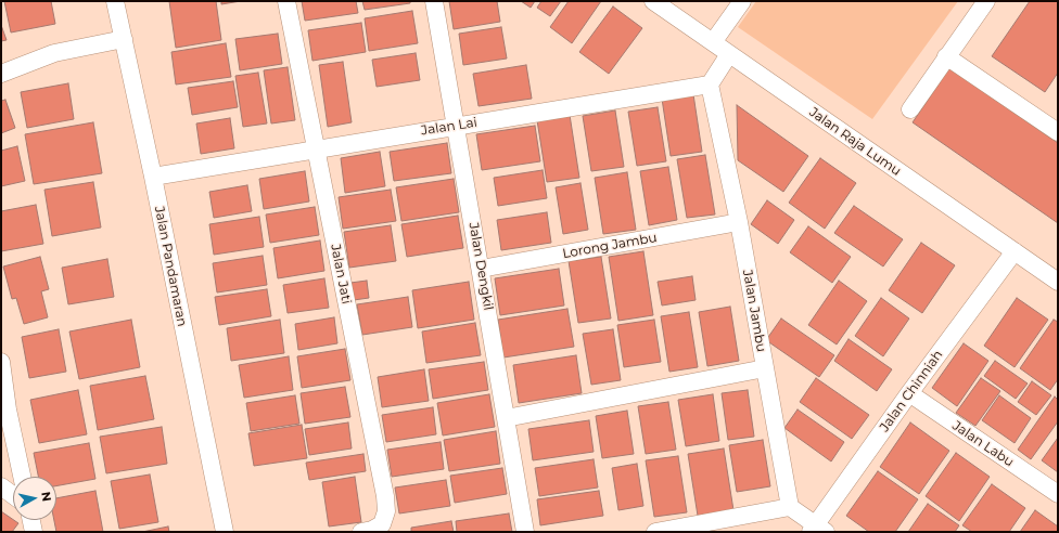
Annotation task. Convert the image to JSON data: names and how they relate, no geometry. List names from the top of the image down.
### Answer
{
  "streets": {
    "street": [
      "Jalan Lai",
      "Jalan Raja Lumu",
      "Lorong Jambu",
      "Jalan Pandamaran",
      "Jalan Dengkil",
      "Jalan Jati",
      "Jalan Jambu",
      "Jalan Chinniah",
      "Jalan Labu"
    ]
  },
  "crossings": [
    ["Jalan Lai", "Jalan Pandamaran"],
    ["Jalan Lai", "Jalan Dengkil"],
    ["Jalan Lai", "Jalan Jati"],
    ["Jalan Lai", "Jalan Jambu"],
    ["Jalan Raja Lumu", "Jalan Chinniah"],
    ["Lorong Jambu", "Jalan Dengkil"],
    ["Lorong Jambu", "Jalan Jambu"],
    ["Jalan Chinniah", "Jalan Labu"]
  ],
  "north": "right"
}
